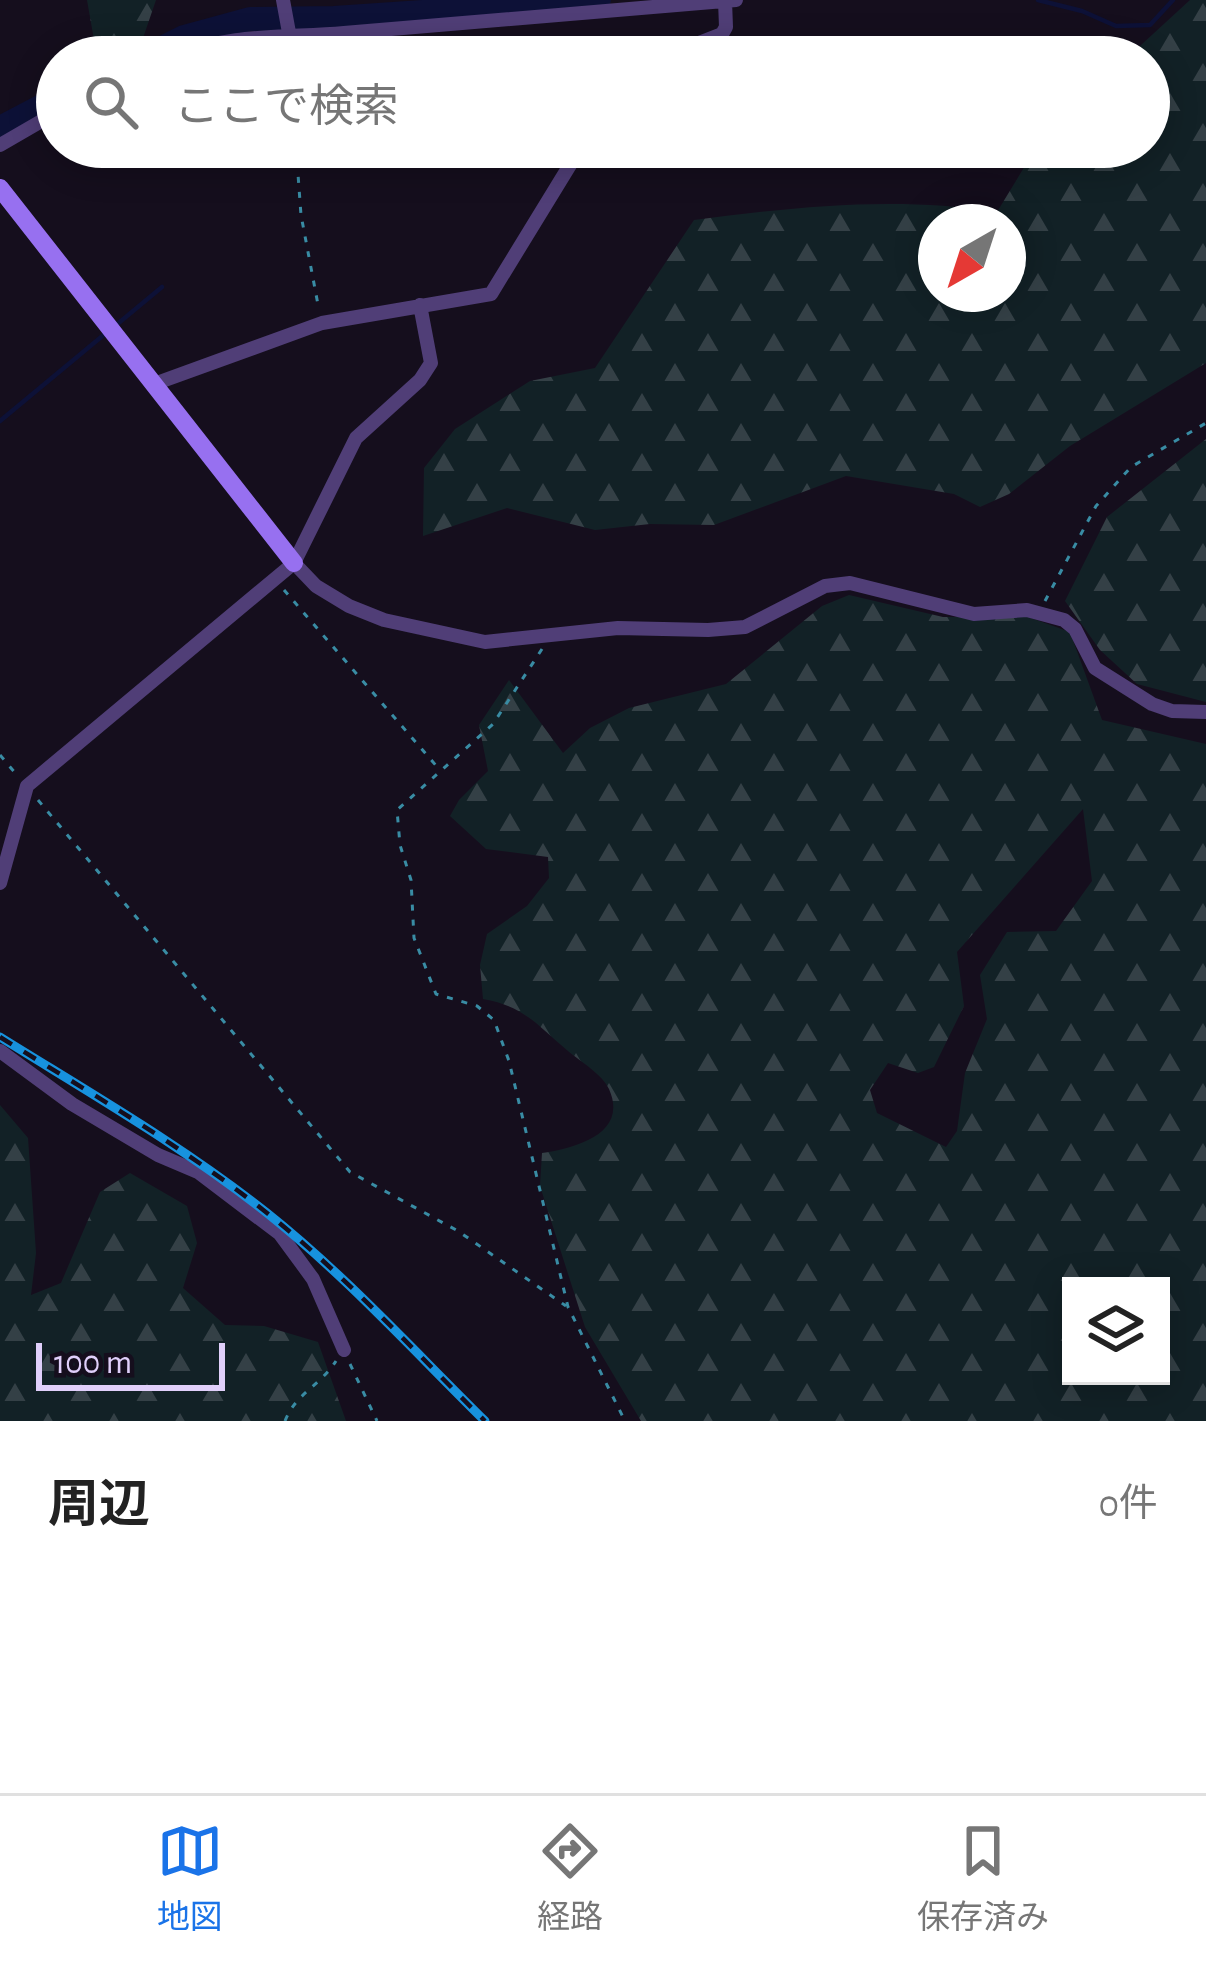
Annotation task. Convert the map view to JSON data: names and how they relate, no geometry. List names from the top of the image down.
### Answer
{
  "scale_bar": "100 m",
  "north": "bottom left",
  "page": {
    "search": "ここで検索",
    "scale": "100 m",
    "heading": ["周辺", "0件"],
    "nav": ["地図", "経路", "保存済み"]
  }
}
